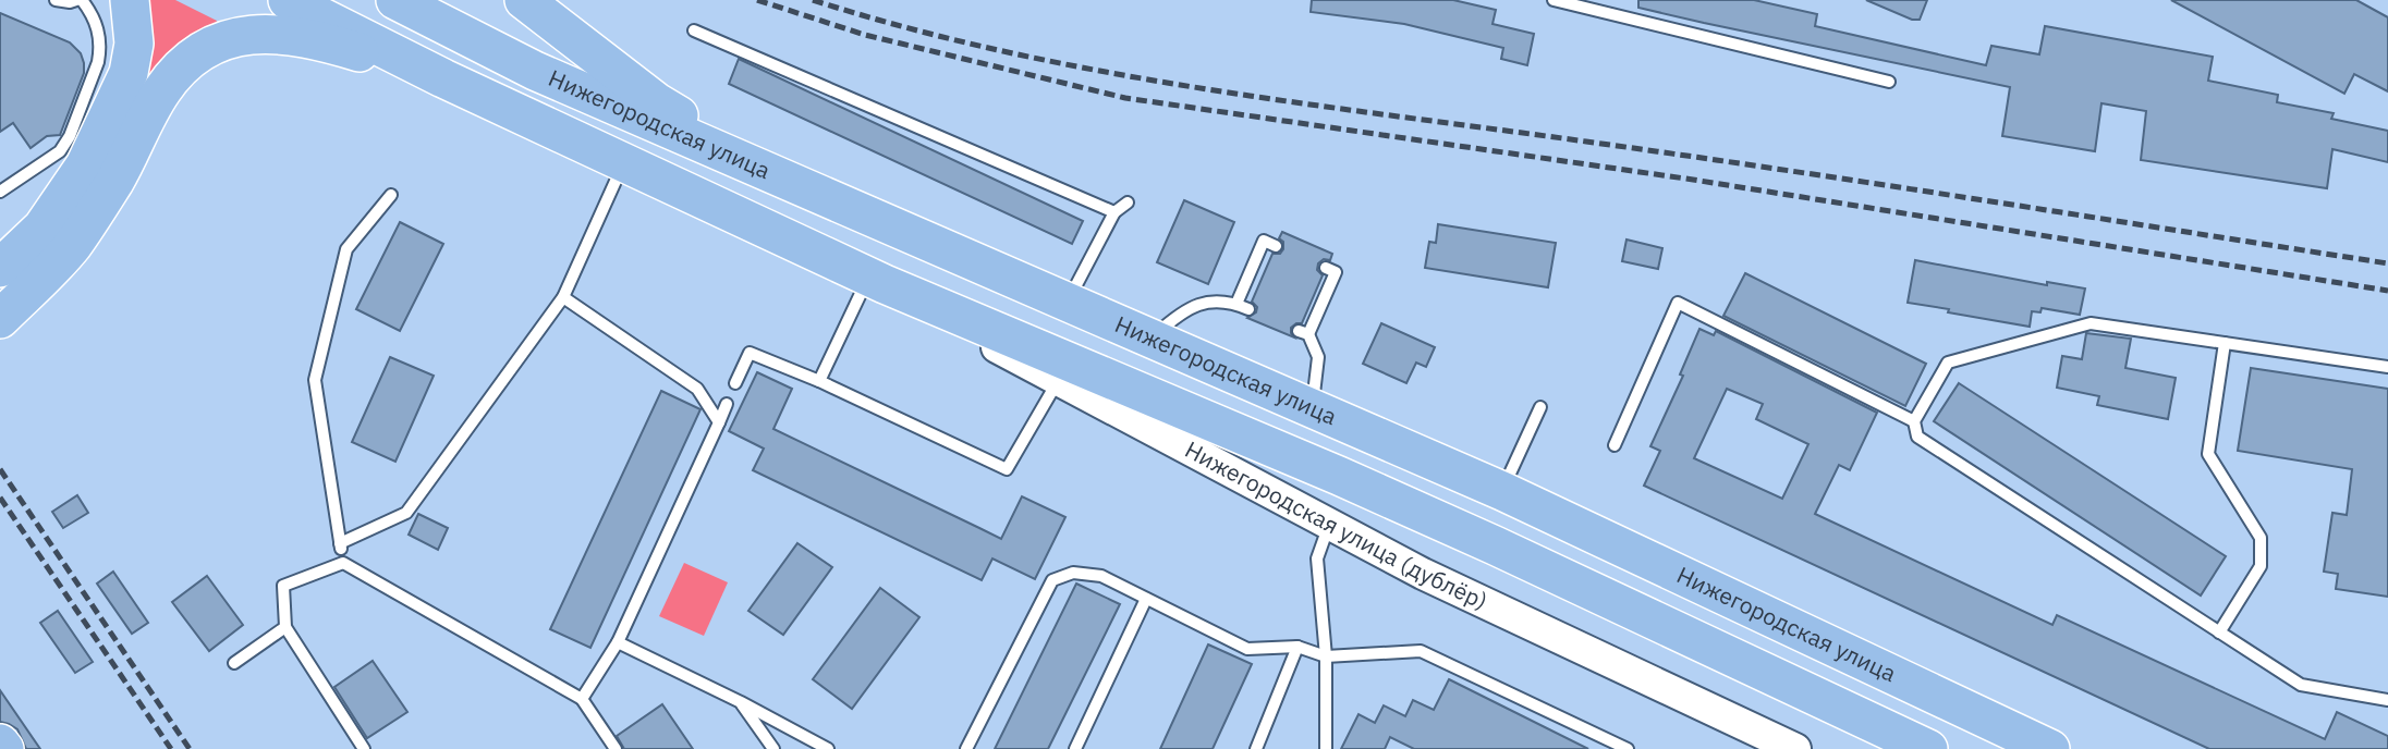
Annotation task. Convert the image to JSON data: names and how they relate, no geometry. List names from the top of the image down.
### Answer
{
  "streets": {
    "main road": ["Нижегородская улица"],
    "street": ["Нижегородская улица (дублёр)"]
  },
  "crossings": [
    ["Нижегородская улица", "Нижегородская улица (дублёр)"]
  ]
}
